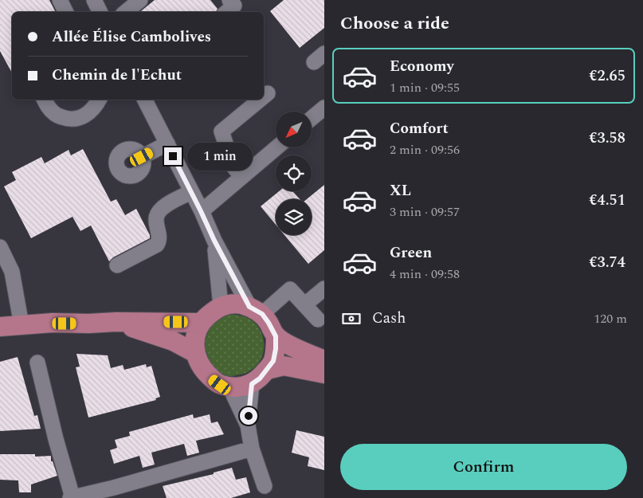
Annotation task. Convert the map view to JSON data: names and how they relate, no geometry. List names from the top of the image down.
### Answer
{
  "north": "bottom left",
  "page": {
    "heading": "Choose a ride",
    "banner": ["Allée Élise Cambolives", "Chemin de l'Echut"],
    "list": [
      {
        "name": "Economy",
        "note": "1 min · 09:55",
        "value": "€2.65"
      },
      {
        "name": "Comfort",
        "note": "2 min · 09:56",
        "value": "€3.58"
      },
      {
        "name": "XL",
        "note": "3 min · 09:57",
        "value": "€4.51"
      },
      {
        "name": "Green",
        "note": "4 min · 09:58",
        "value": "€3.74"
      }
    ],
    "bubble": "1 min",
    "pay": ["Cash", "120 m"],
    "buttons": "Confirm"
  }
}
